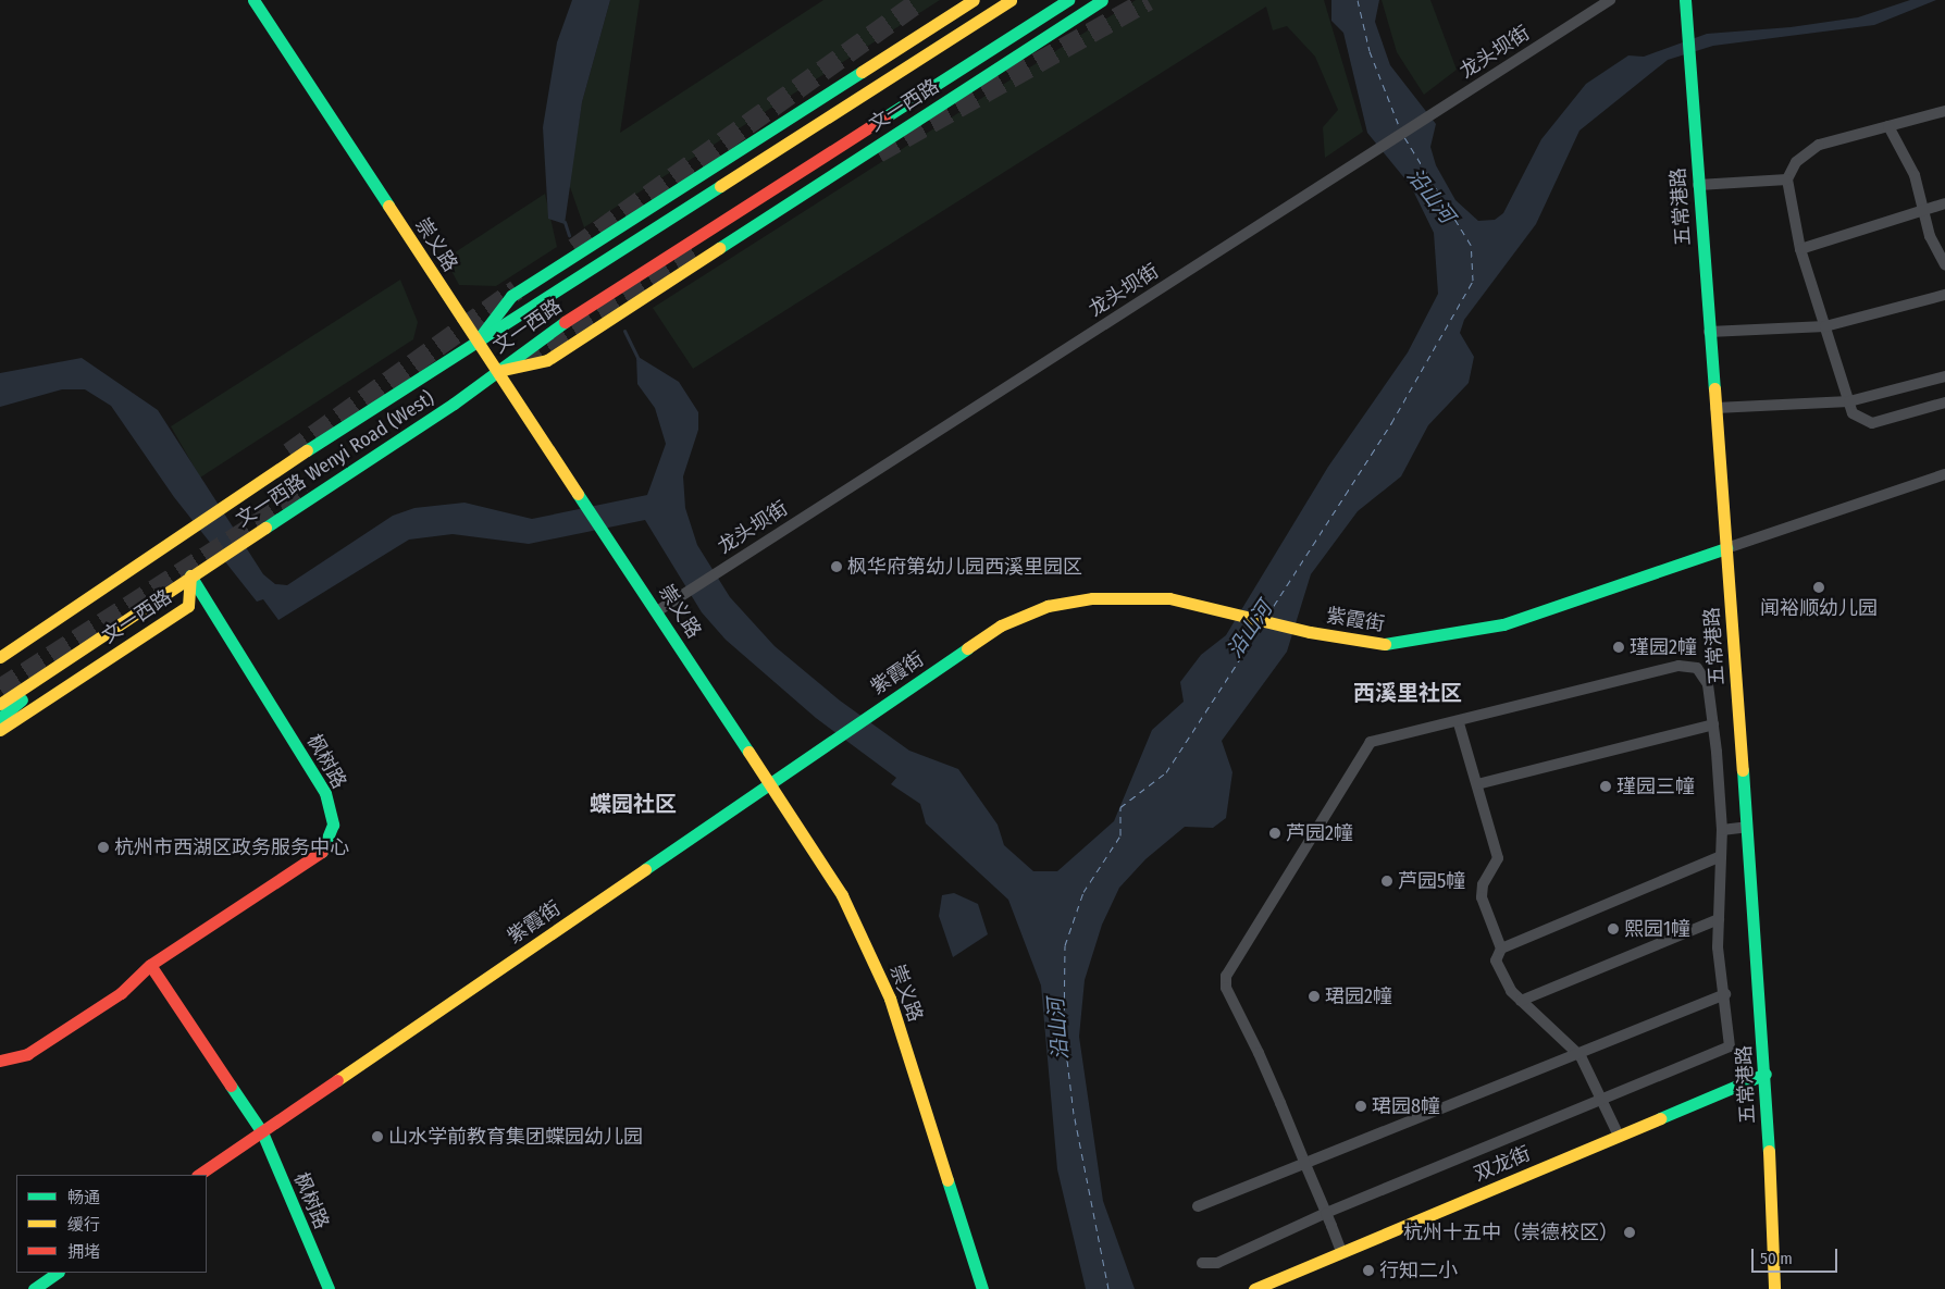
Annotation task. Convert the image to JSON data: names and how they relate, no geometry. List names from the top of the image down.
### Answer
{
  "streets": {
    "street": [
      "龙头坝街",
      "文一西路",
      "五常港路",
      "崇义路",
      "文一西路 Wenyi Road (West)",
      "紫霞街",
      "枫树路",
      "双龙街"
    ]
  },
  "crossings": [
    ["龙头坝街", "崇义路"],
    ["文一西路", "崇义路"],
    ["文一西路", "文一西路 Wenyi Road (West)"],
    ["文一西路", "枫树路"],
    ["五常港路", "紫霞街"],
    ["五常港路", "双龙街"],
    ["崇义路", "文一西路 Wenyi Road (West)"],
    ["崇义路", "紫霞街"],
    ["文一西路 Wenyi Road (West)", "枫树路"],
    ["紫霞街", "枫树路"]
  ],
  "districts": ["西溪里社区", "蝶园社区"],
  "water": ["沿山河"],
  "places": [
    "枫华府第幼儿园西溪里园区",
    "闻裕顺幼儿园",
    "瑾园2幢",
    "瑾园三幢",
    "芦园2幢",
    "杭州市西湖区政务服务中心",
    "芦园5幢",
    "熙园1幢",
    "珺园2幢",
    "珺园8幢",
    "山水学前教育集团蝶园幼儿园",
    "杭州十五中（崇德校区）",
    "行知二小"
  ],
  "legend": ["畅通", "缓行", "拥堵"],
  "scale_bar": "50 m"
}
